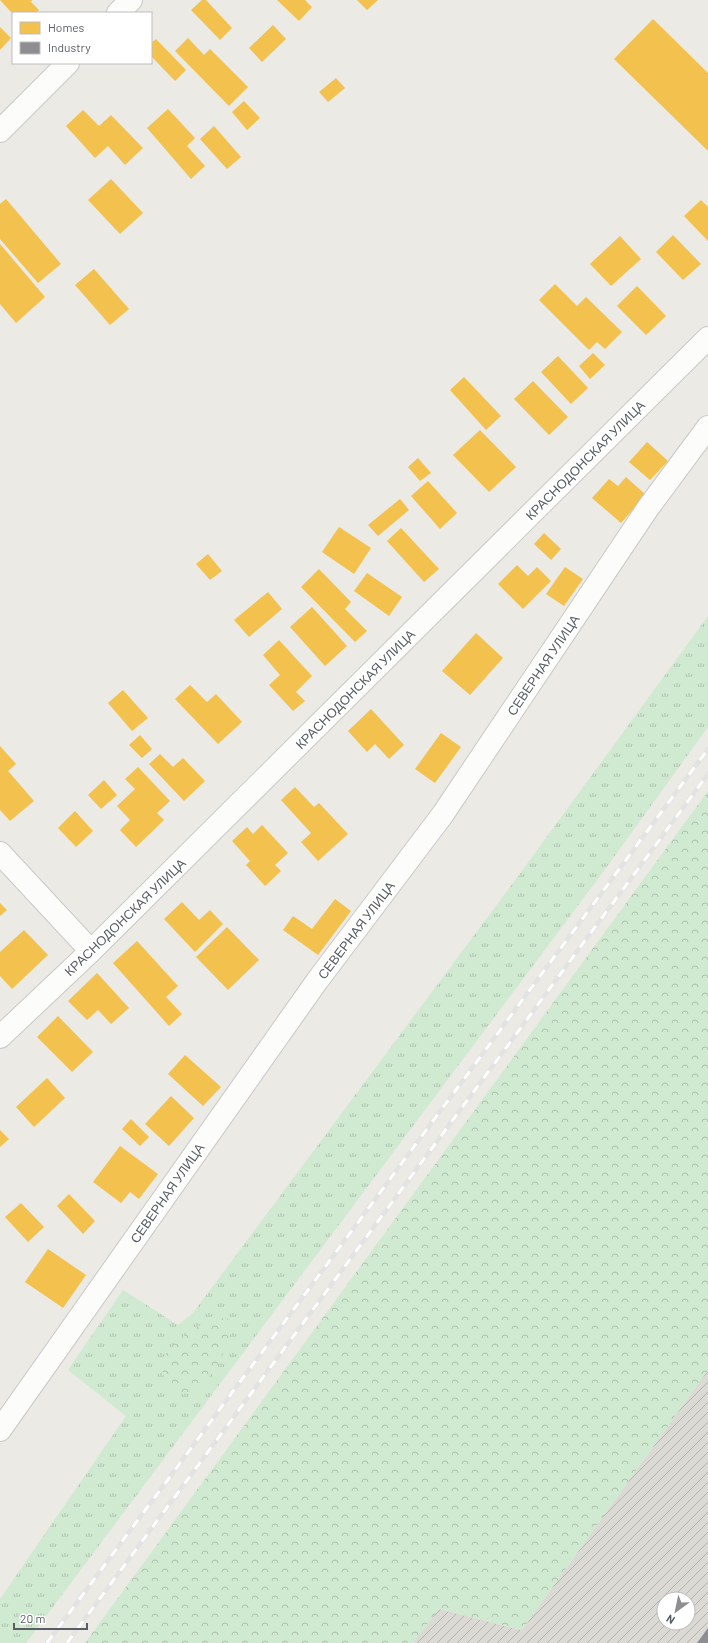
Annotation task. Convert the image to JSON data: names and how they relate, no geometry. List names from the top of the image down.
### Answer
{
  "streets": {
    "street": ["КРАСНОДОНСКАЯ УЛИЦА", "СЕВЕРНАЯ УЛИЦА"]
  },
  "legend": ["Homes", "Industry"],
  "scale_bar": "20 m",
  "north": "bottom left"
}
